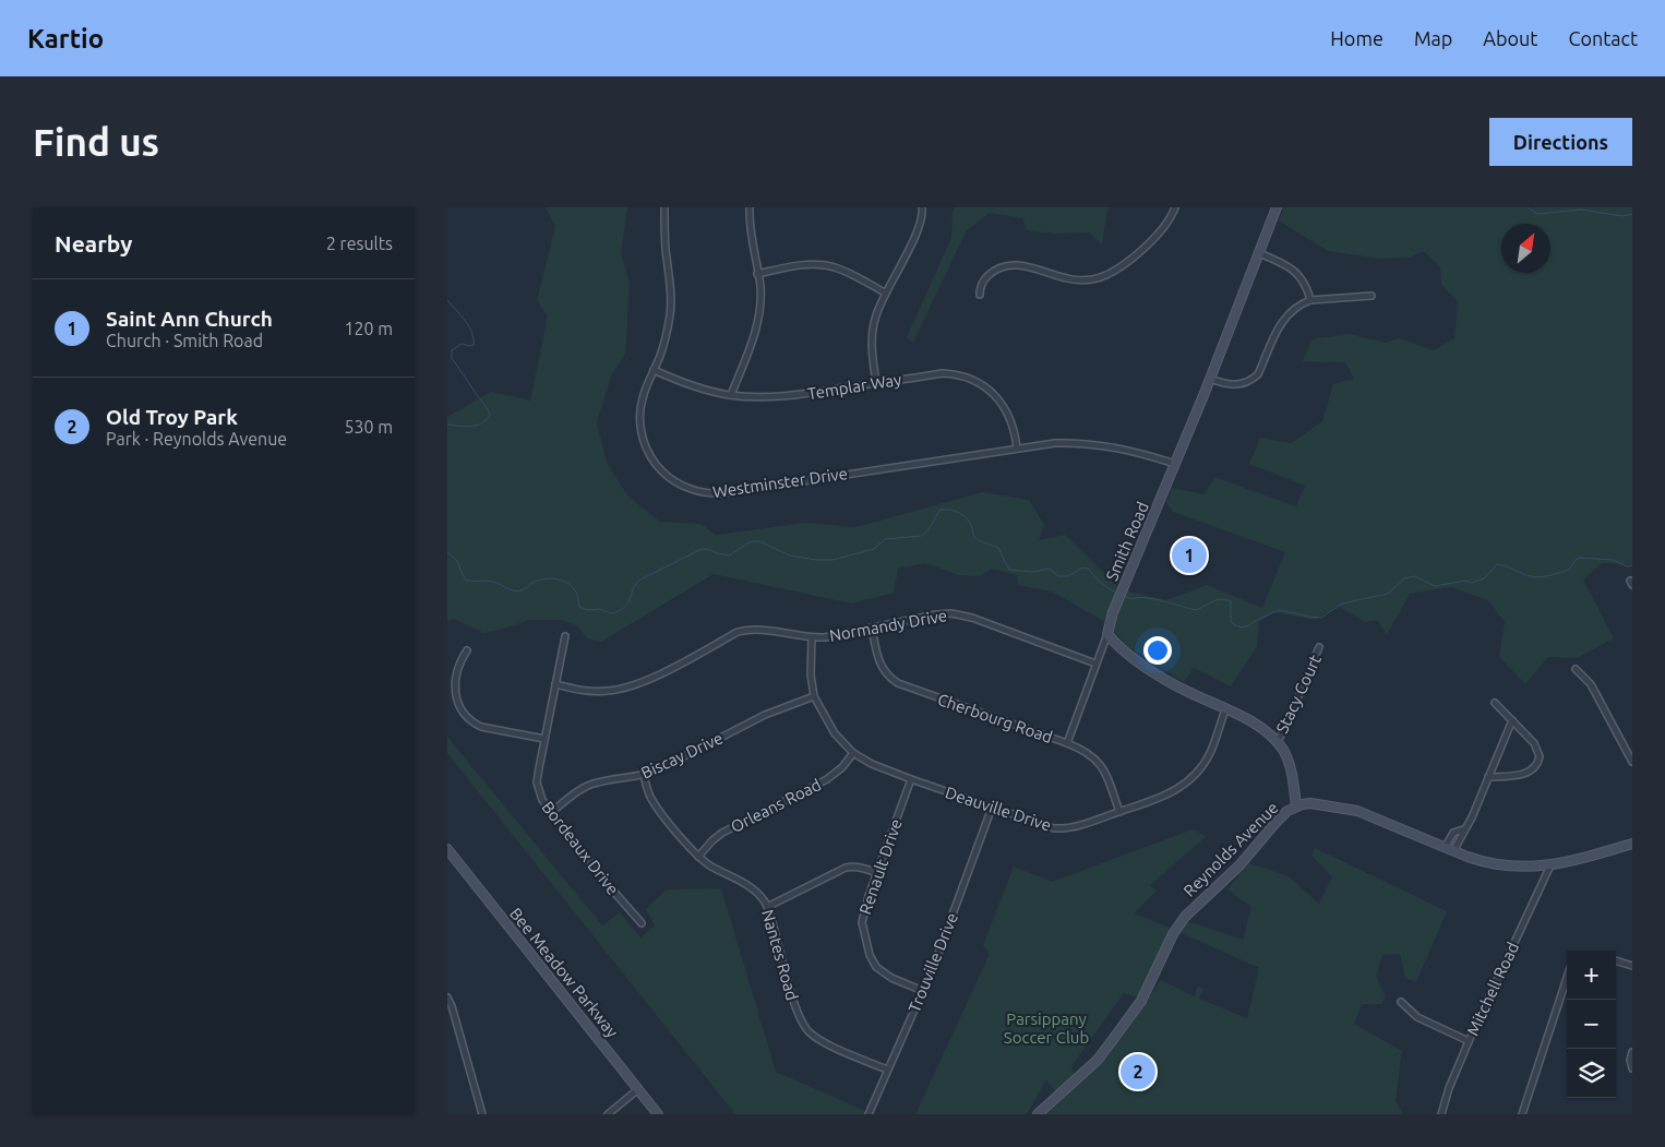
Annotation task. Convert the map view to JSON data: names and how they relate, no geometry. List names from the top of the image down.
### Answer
{
  "streets": {
    "street": [
      "Templar Way",
      "Westminster Drive",
      "Smith Road",
      "Normandy Drive",
      "Stacy Court",
      "Cherbourg Road",
      "Biscay Drive",
      "Orleans Road",
      "Deauville Drive",
      "Bordeaux Drive",
      "Reynolds Avenue",
      "Renault Drive",
      "Nantes Road",
      "Trouville Drive",
      "Bee Meadow Parkway",
      "Mitchell Road"
    ]
  },
  "crossings": [
    ["Templar Way", "Westminster Drive"],
    ["Westminster Drive", "Smith Road"],
    ["Normandy Drive", "Cherbourg Road"],
    ["Normandy Drive", "Deauville Drive"],
    ["Normandy Drive", "Bordeaux Drive"],
    ["Cherbourg Road", "Deauville Drive"],
    ["Biscay Drive", "Deauville Drive"],
    ["Biscay Drive", "Bordeaux Drive"],
    ["Biscay Drive", "Nantes Road"],
    ["Orleans Road", "Deauville Drive"],
    ["Orleans Road", "Nantes Road"],
    ["Deauville Drive", "Renault Drive"],
    ["Deauville Drive", "Trouville Drive"],
    ["Reynolds Avenue", "Mitchell Road"],
    ["Renault Drive", "Trouville Drive"],
    ["Nantes Road", "Trouville Drive"]
  ],
  "parks": ["Parsippany Soccer Club"],
  "north": "top right",
  "page": {
    "header": "Kartio",
    "nav": [
      "Home",
      "Map",
      "About",
      "Contact"
    ],
    "buttons": "Directions",
    "title": "Find us",
    "heading": ["Nearby", "2 results"],
    "list": [
      {
        "mark": "1",
        "name": "Saint Ann Church",
        "note": "Church · Smith Road",
        "value": "120 m"
      },
      {
        "mark": "2",
        "name": "Old Troy Park",
        "note": "Park · Reynolds Avenue",
        "value": "530 m"
      }
    ],
    "pins": ["1", "2"],
    "map_buttons": ["+", "−"]
  }
}
